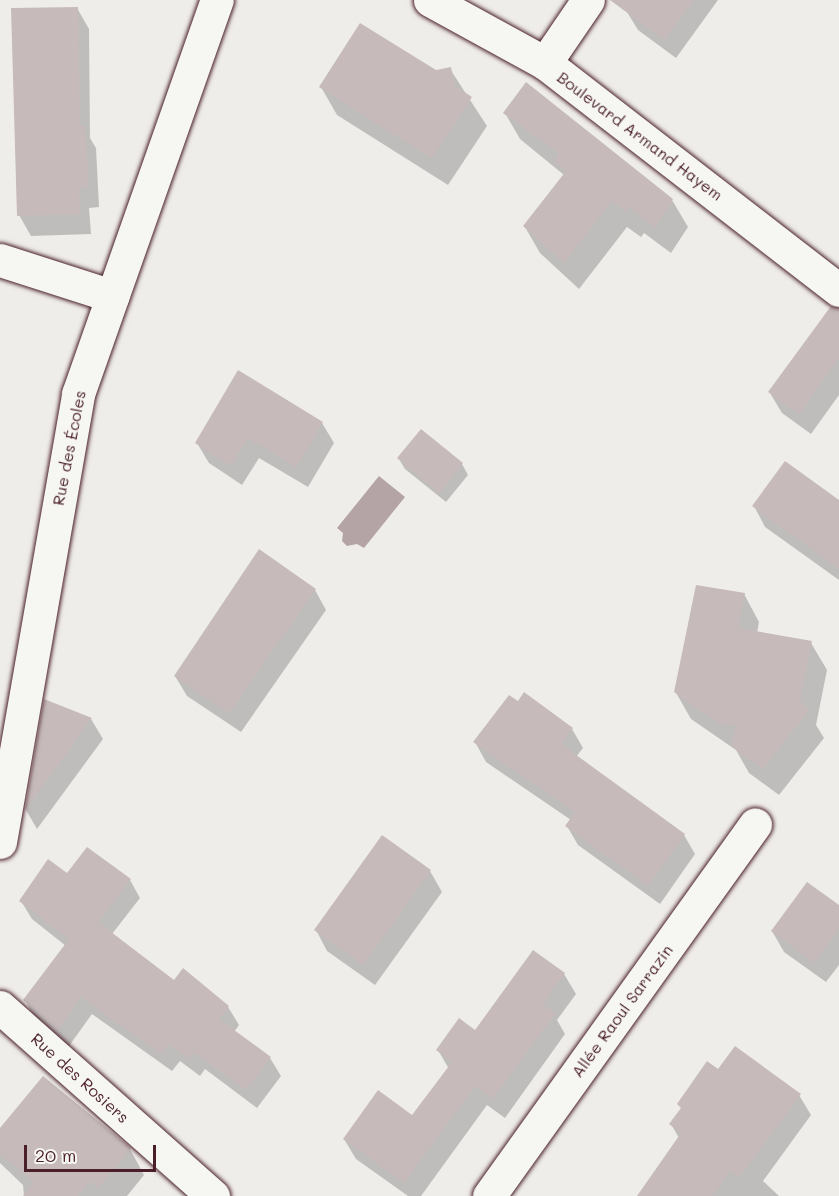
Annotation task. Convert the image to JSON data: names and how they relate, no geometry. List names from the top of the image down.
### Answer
{
  "streets": {
    "street": [
      "Boulevard Armand Hayem",
      "Rue des Écoles",
      "Allée Raoul Sarrazin",
      "Rue des Rosiers"
    ]
  },
  "scale_bar": "20 m"
}
